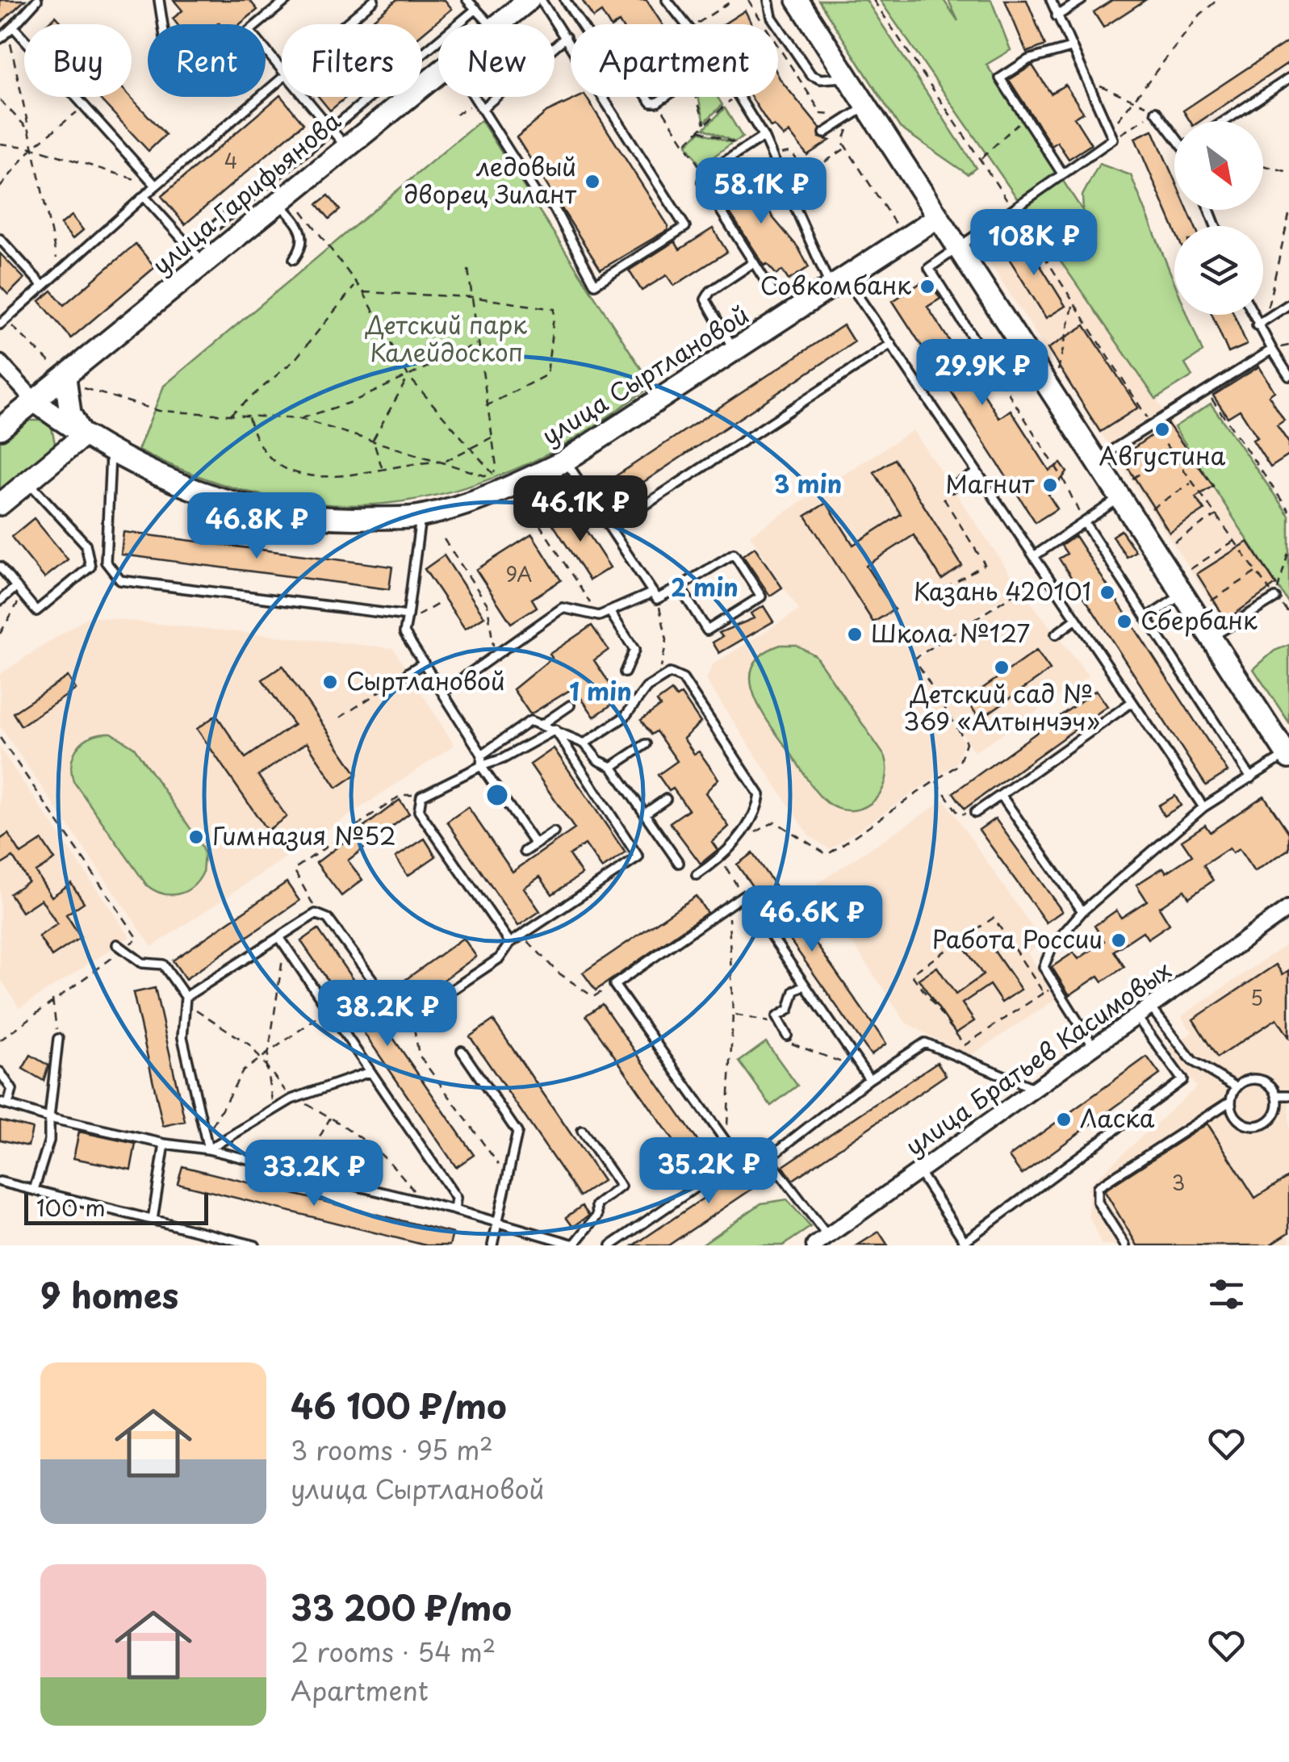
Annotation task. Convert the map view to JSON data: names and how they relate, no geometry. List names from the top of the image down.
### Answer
{
  "streets": {
    "street": ["улица Гарифьянова", "улица Сыртлановой", "улица Братьев Касимовых"]
  },
  "crossings": [
    ["улица Гарифьянова", "улица Сыртлановой"]
  ],
  "parks": ["Детский парк Калейдоскоп"],
  "places": [
    "ледовый дворец Зилант",
    "Совкомбанк",
    "Августина",
    "Магнит",
    "Казань 420101",
    "Сбербанк",
    "Школа №127",
    "Детский сад № 369 «Алтынчэч»",
    "Сыртлановой",
    "Гимназия №52",
    "Работа России",
    "Ласка"
  ],
  "house_numbers": [
    "4",
    "9А",
    "5",
    "3"
  ],
  "scale_bar": "100 m",
  "north": "bottom right",
  "page": {
    "chip": [
      "Buy",
      "Rent",
      "Filters",
      "New",
      "Apartment"
    ],
    "price": [
      "58.1K ₽",
      "108K ₽",
      "29.9K ₽",
      "46.1K ₽",
      "46.8K ₽",
      "46.6K ₽",
      "38.2K ₽",
      "35.2K ₽",
      "33.2K ₽"
    ],
    "scale": "100 m",
    "heading": "9 homes",
    "list": [
      {
        "name": "46 100 ₽/mo",
        "note": "3 rooms · 95 m² · улица Сыртлановой"
      },
      {
        "name": "33 200 ₽/mo",
        "note": "2 rooms · 54 m² · Apartment"
      }
    ]
  },
  "rings": ["3 min", "2 min", "1 min"]
}
